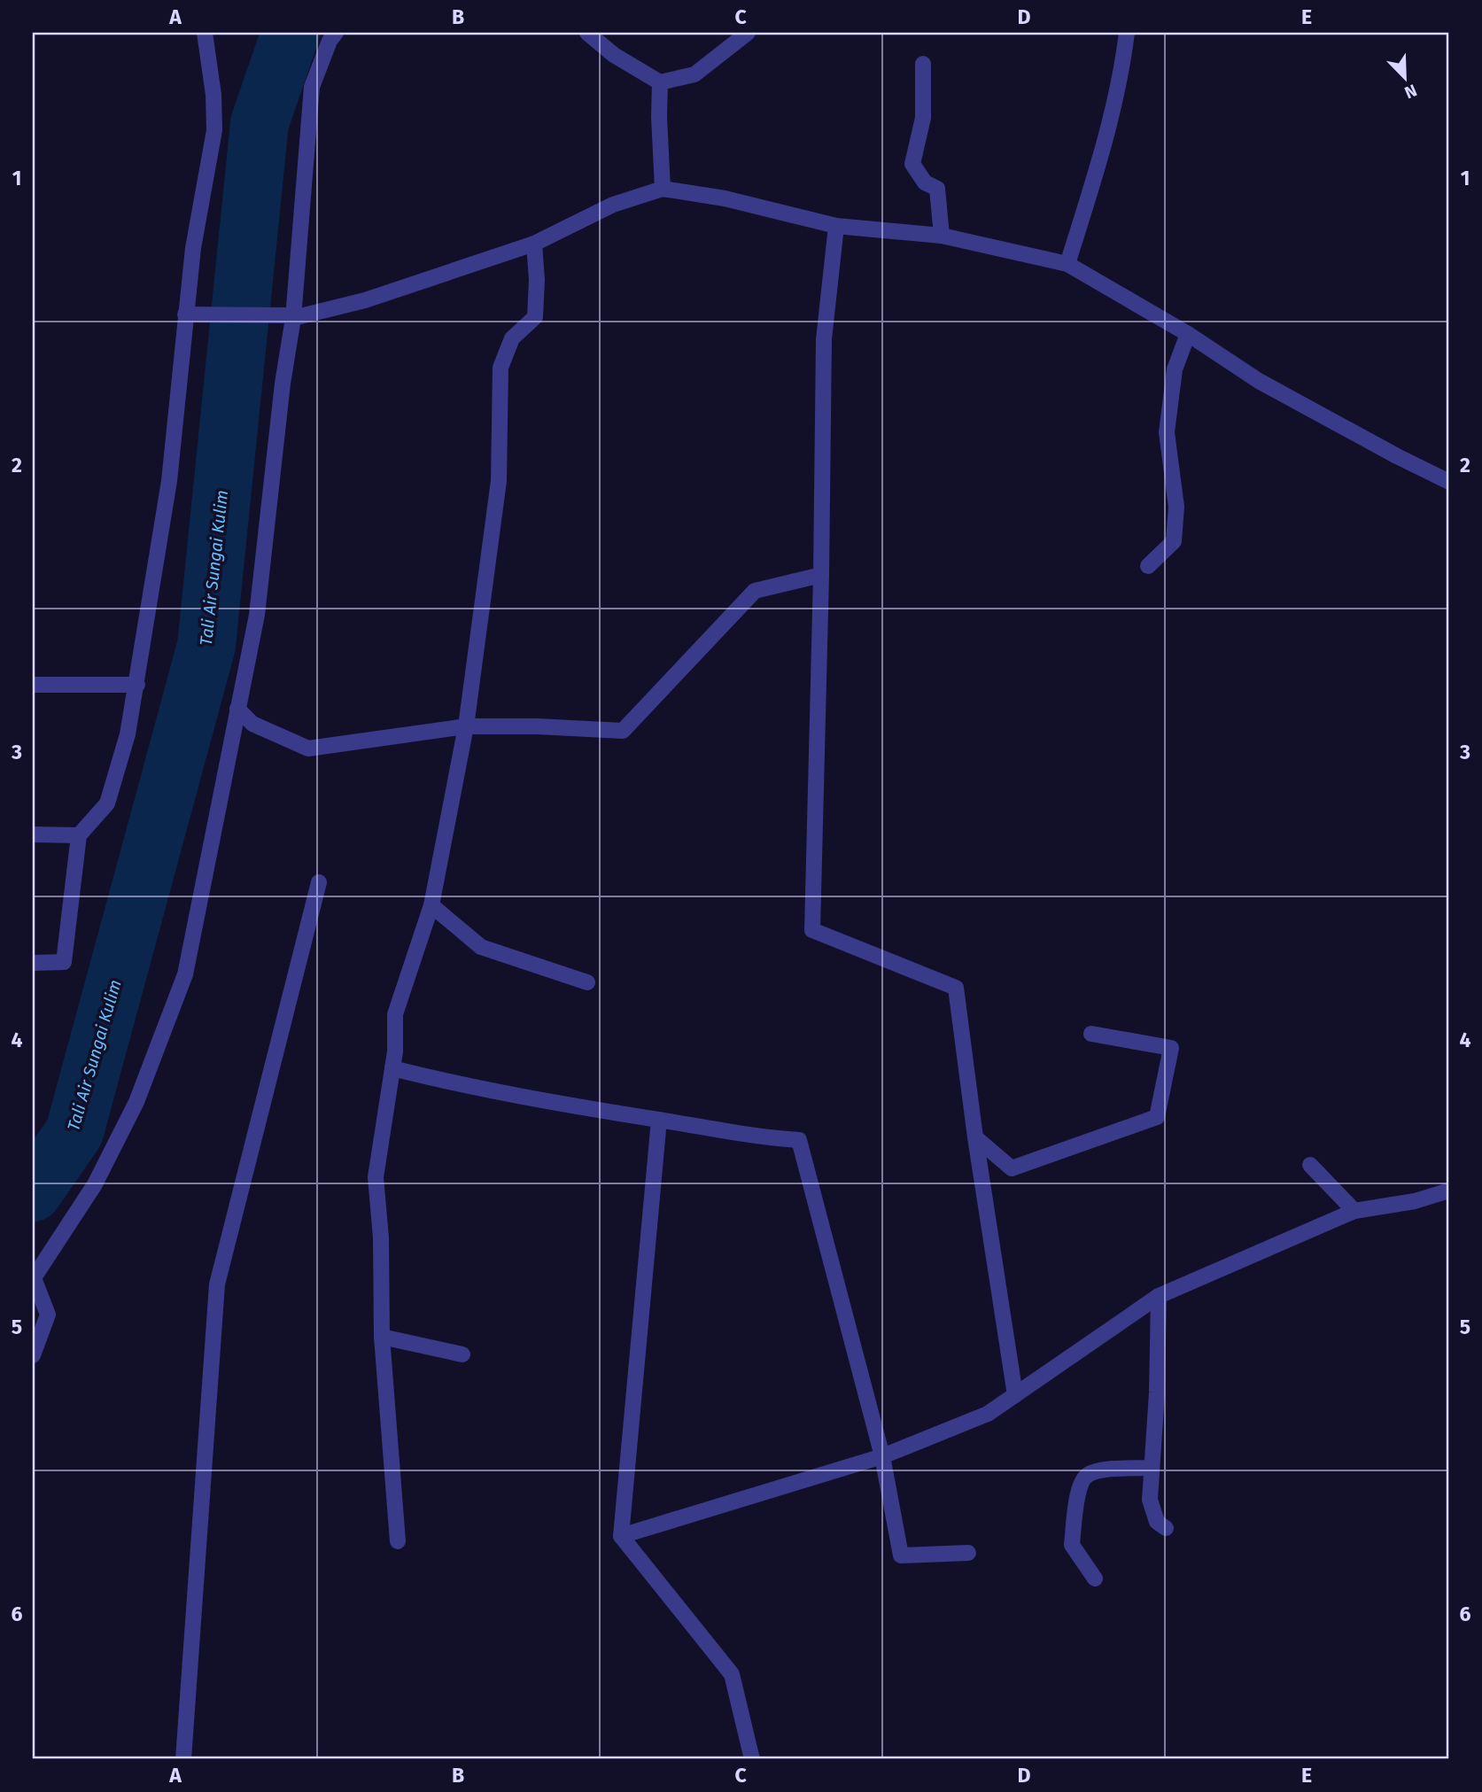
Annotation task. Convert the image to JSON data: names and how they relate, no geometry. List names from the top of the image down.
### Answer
{
  "water": ["Tali Air Sungai Kulim"],
  "north": "bottom right",
  "grid": {
    "columns": [
      "A",
      "B",
      "C",
      "D",
      "E"
    ],
    "rows": [
      "1",
      "2",
      "3",
      "4",
      "5",
      "6"
    ]
  }
}
